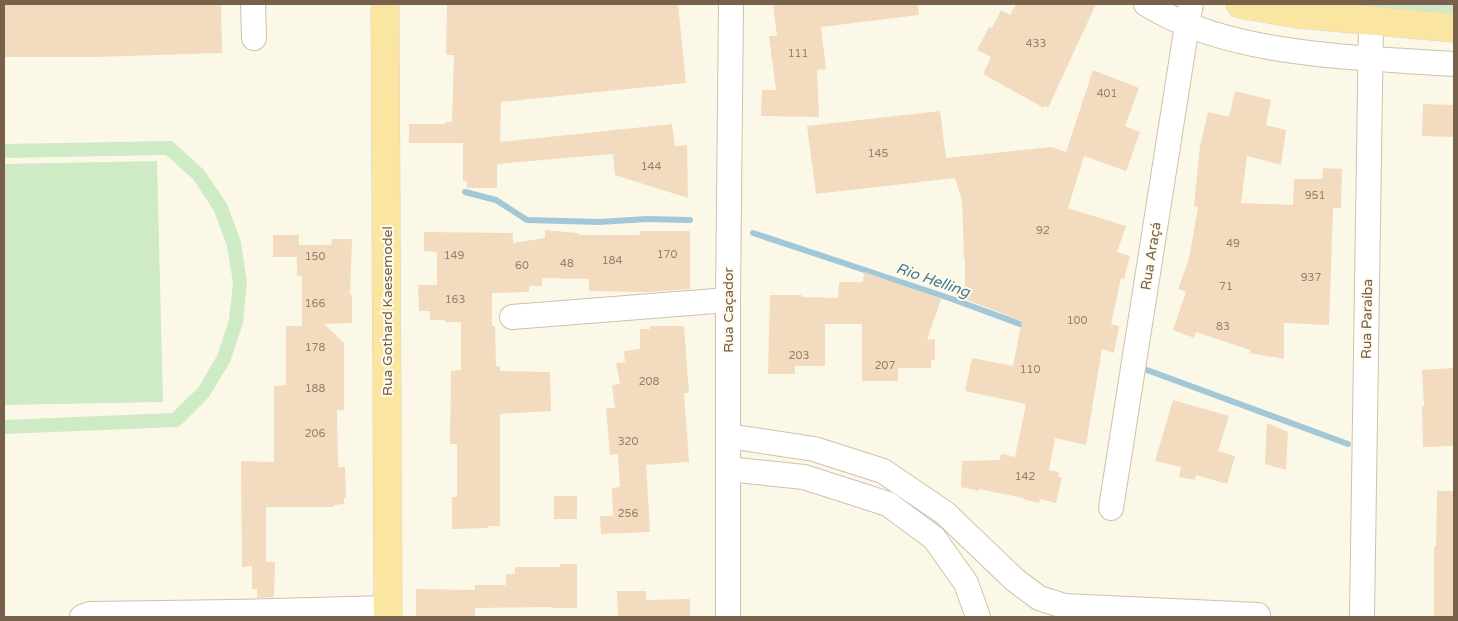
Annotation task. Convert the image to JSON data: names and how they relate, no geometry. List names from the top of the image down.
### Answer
{
  "streets": {
    "main road": ["Rua Gothard Kaesemodel"],
    "street": ["Rua Araçá", "Rua Caçador", "Rua Paraíba"]
  },
  "water": ["Rio Helling"],
  "house_numbers": [
    "433",
    "111",
    "401",
    "145",
    "144",
    "951",
    "92",
    "49",
    "170",
    "149",
    "150",
    "184",
    "48",
    "60",
    "937",
    "71",
    "163",
    "166",
    "100",
    "83",
    "178",
    "203",
    "207",
    "110",
    "208",
    "188",
    "206",
    "320",
    "142",
    "256"
  ]
}
